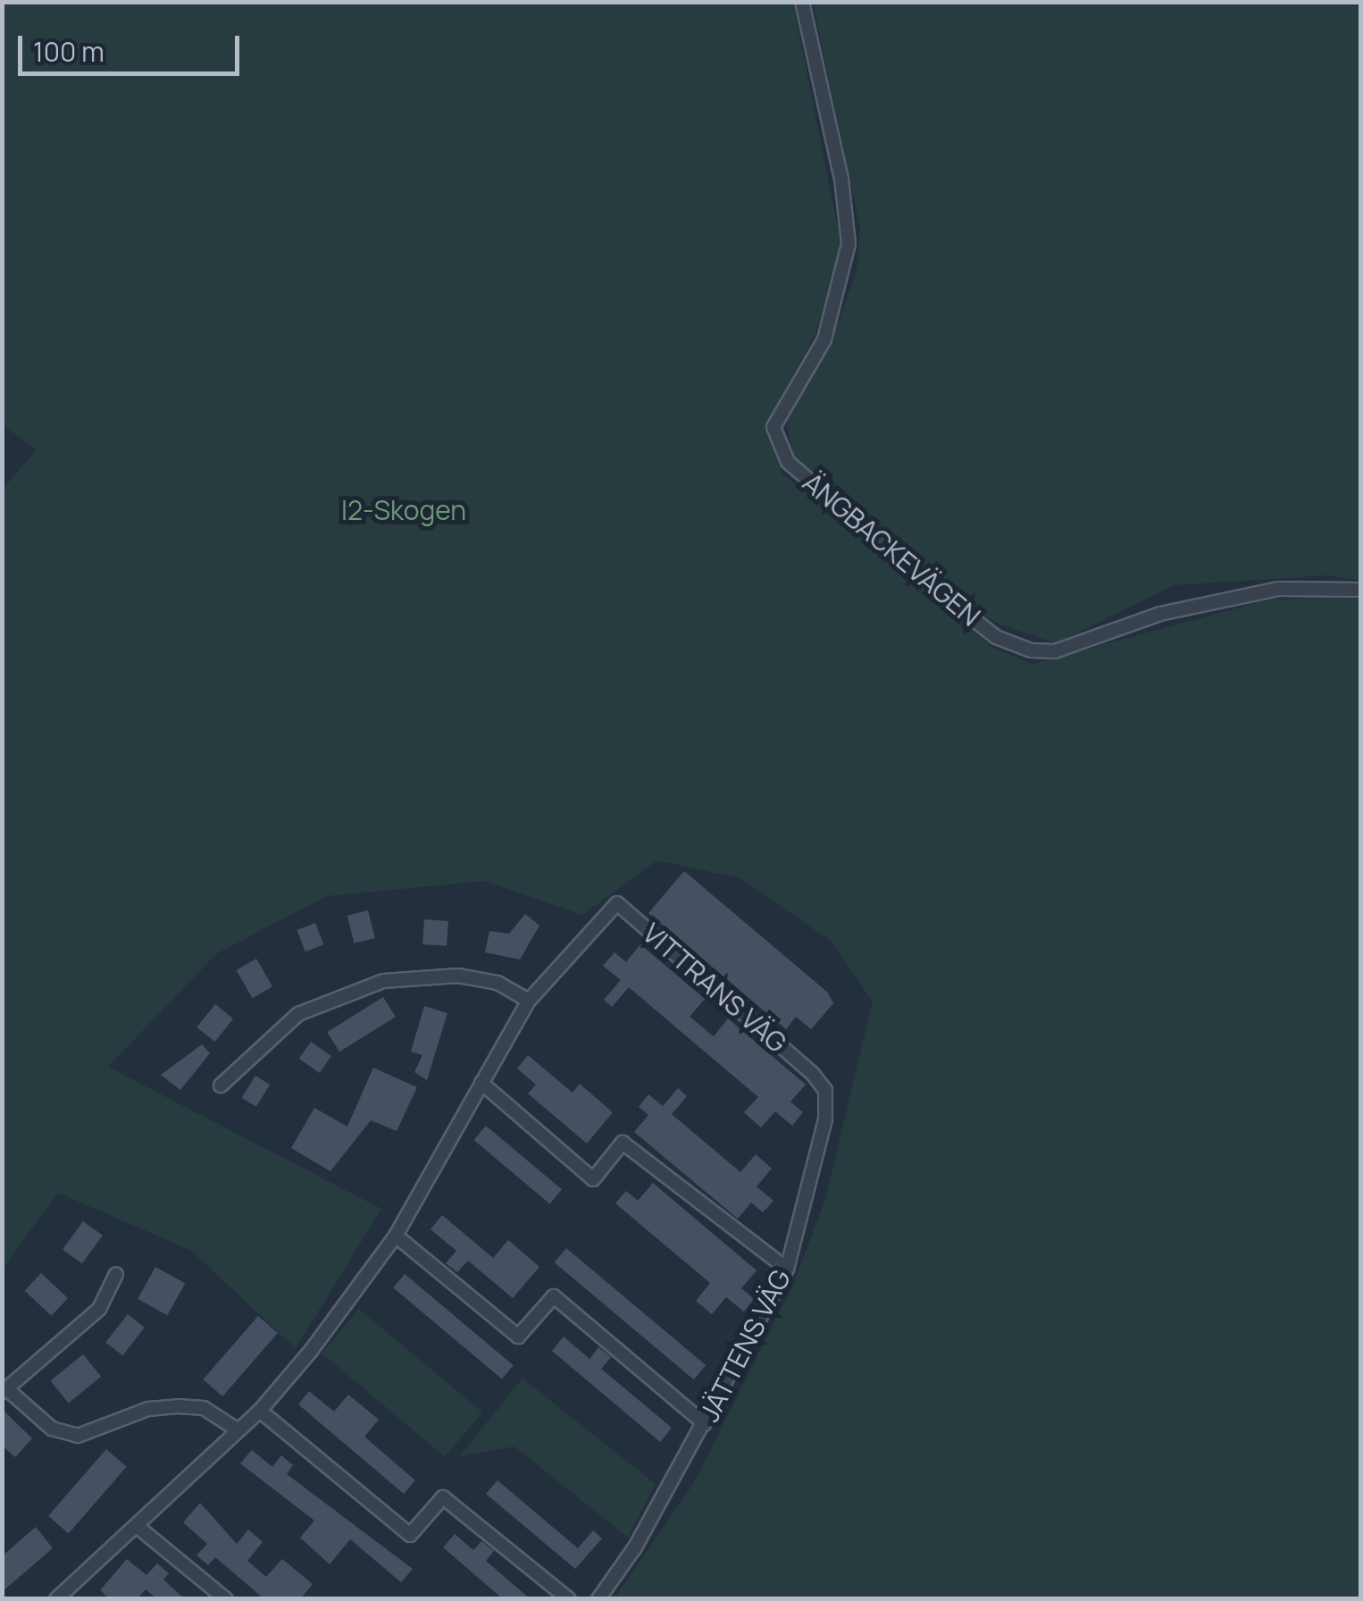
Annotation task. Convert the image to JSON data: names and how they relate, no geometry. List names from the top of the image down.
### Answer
{
  "streets": {
    "street": ["ÄNGBACKEVÄGEN", "VITTRANS VÄG", "JÄTTENS VÄG"]
  },
  "crossings": [
    ["VITTRANS VÄG", "JÄTTENS VÄG"]
  ],
  "parks": ["I2-Skogen"],
  "scale_bar": "100 m"
}
